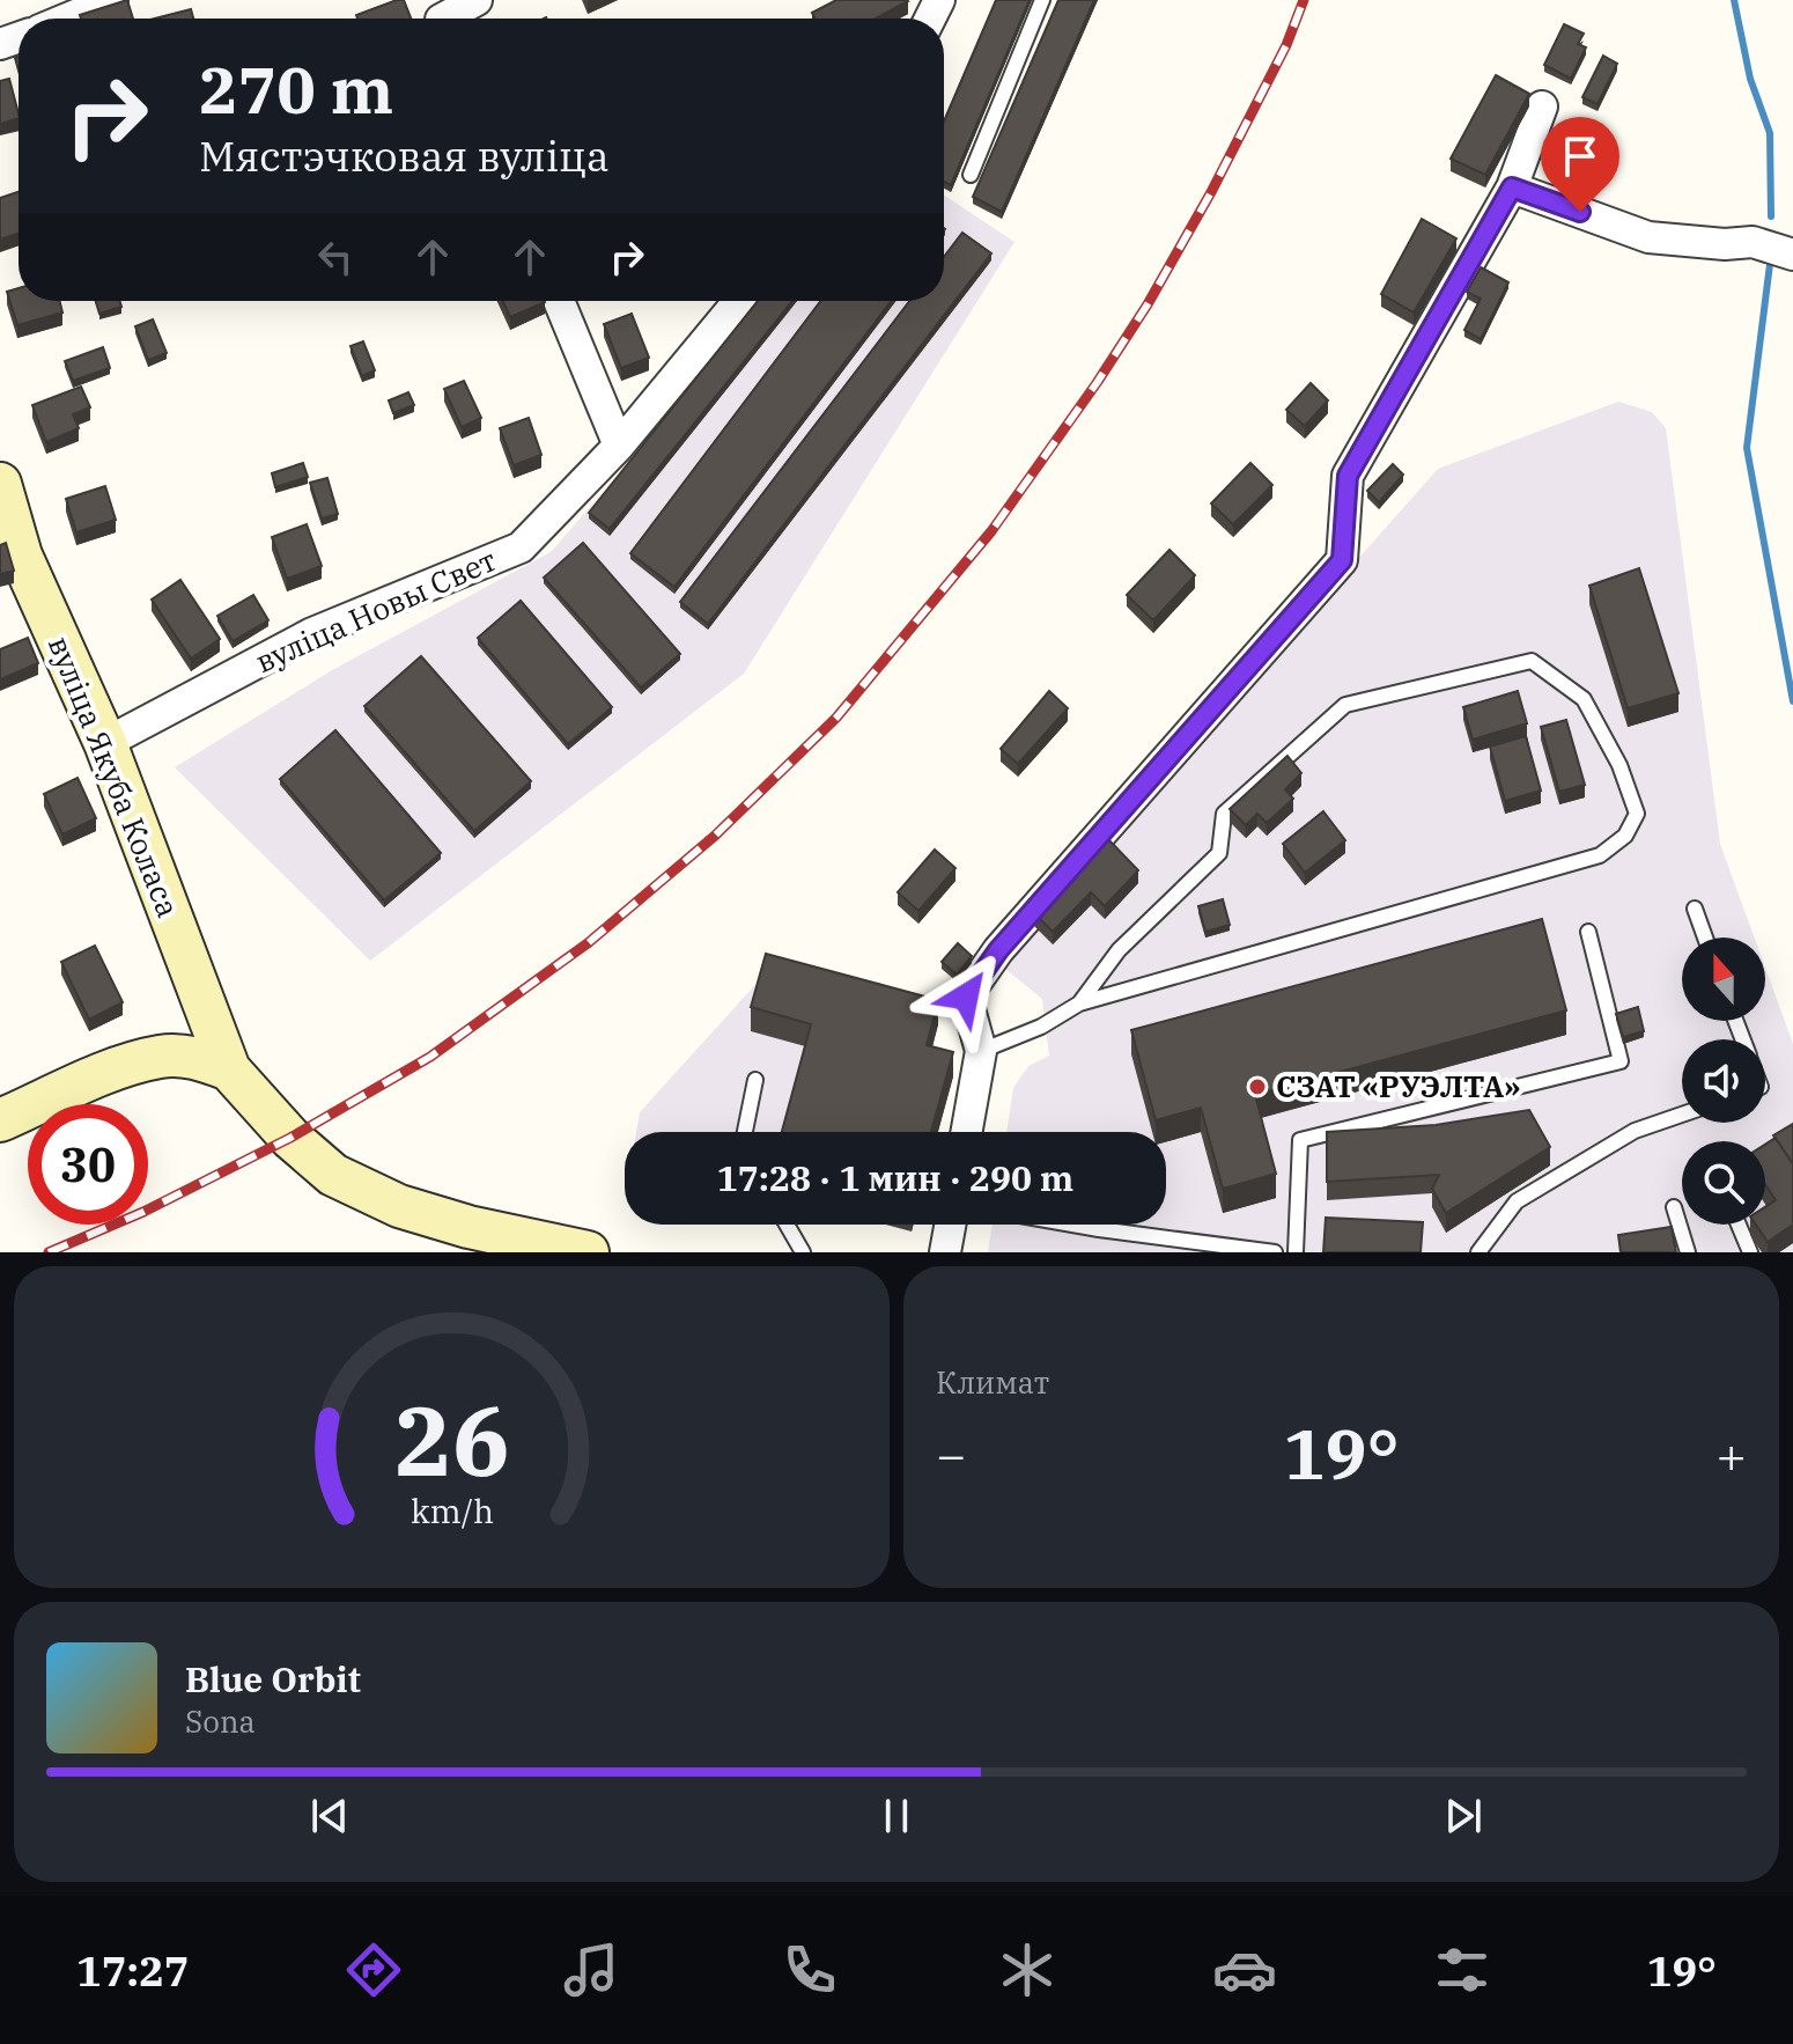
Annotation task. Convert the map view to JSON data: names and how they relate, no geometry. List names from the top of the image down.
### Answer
{
  "streets": {
    "main road": ["вуліца Якуба Коласа"],
    "street": ["вуліца Новы Свет"]
  },
  "crossings": [
    ["вуліца Новы Свет", "вуліца Якуба Коласа"]
  ],
  "places": ["СЗАТ «РУЭЛТА»"],
  "north": "top",
  "page": {
    "turn": ["270 m", "Мястэчковая вуліца"],
    "limit": "30",
    "trip": "17:28 · 1 мин · 290 m",
    "tile": "Климат",
    "heat": ["−", "19°", "+"],
    "song": ["Blue Orbit", "Sona"],
    "tabs": ["17:27", "19°"],
    "gauge": ["26", "km/h"]
  }
}
